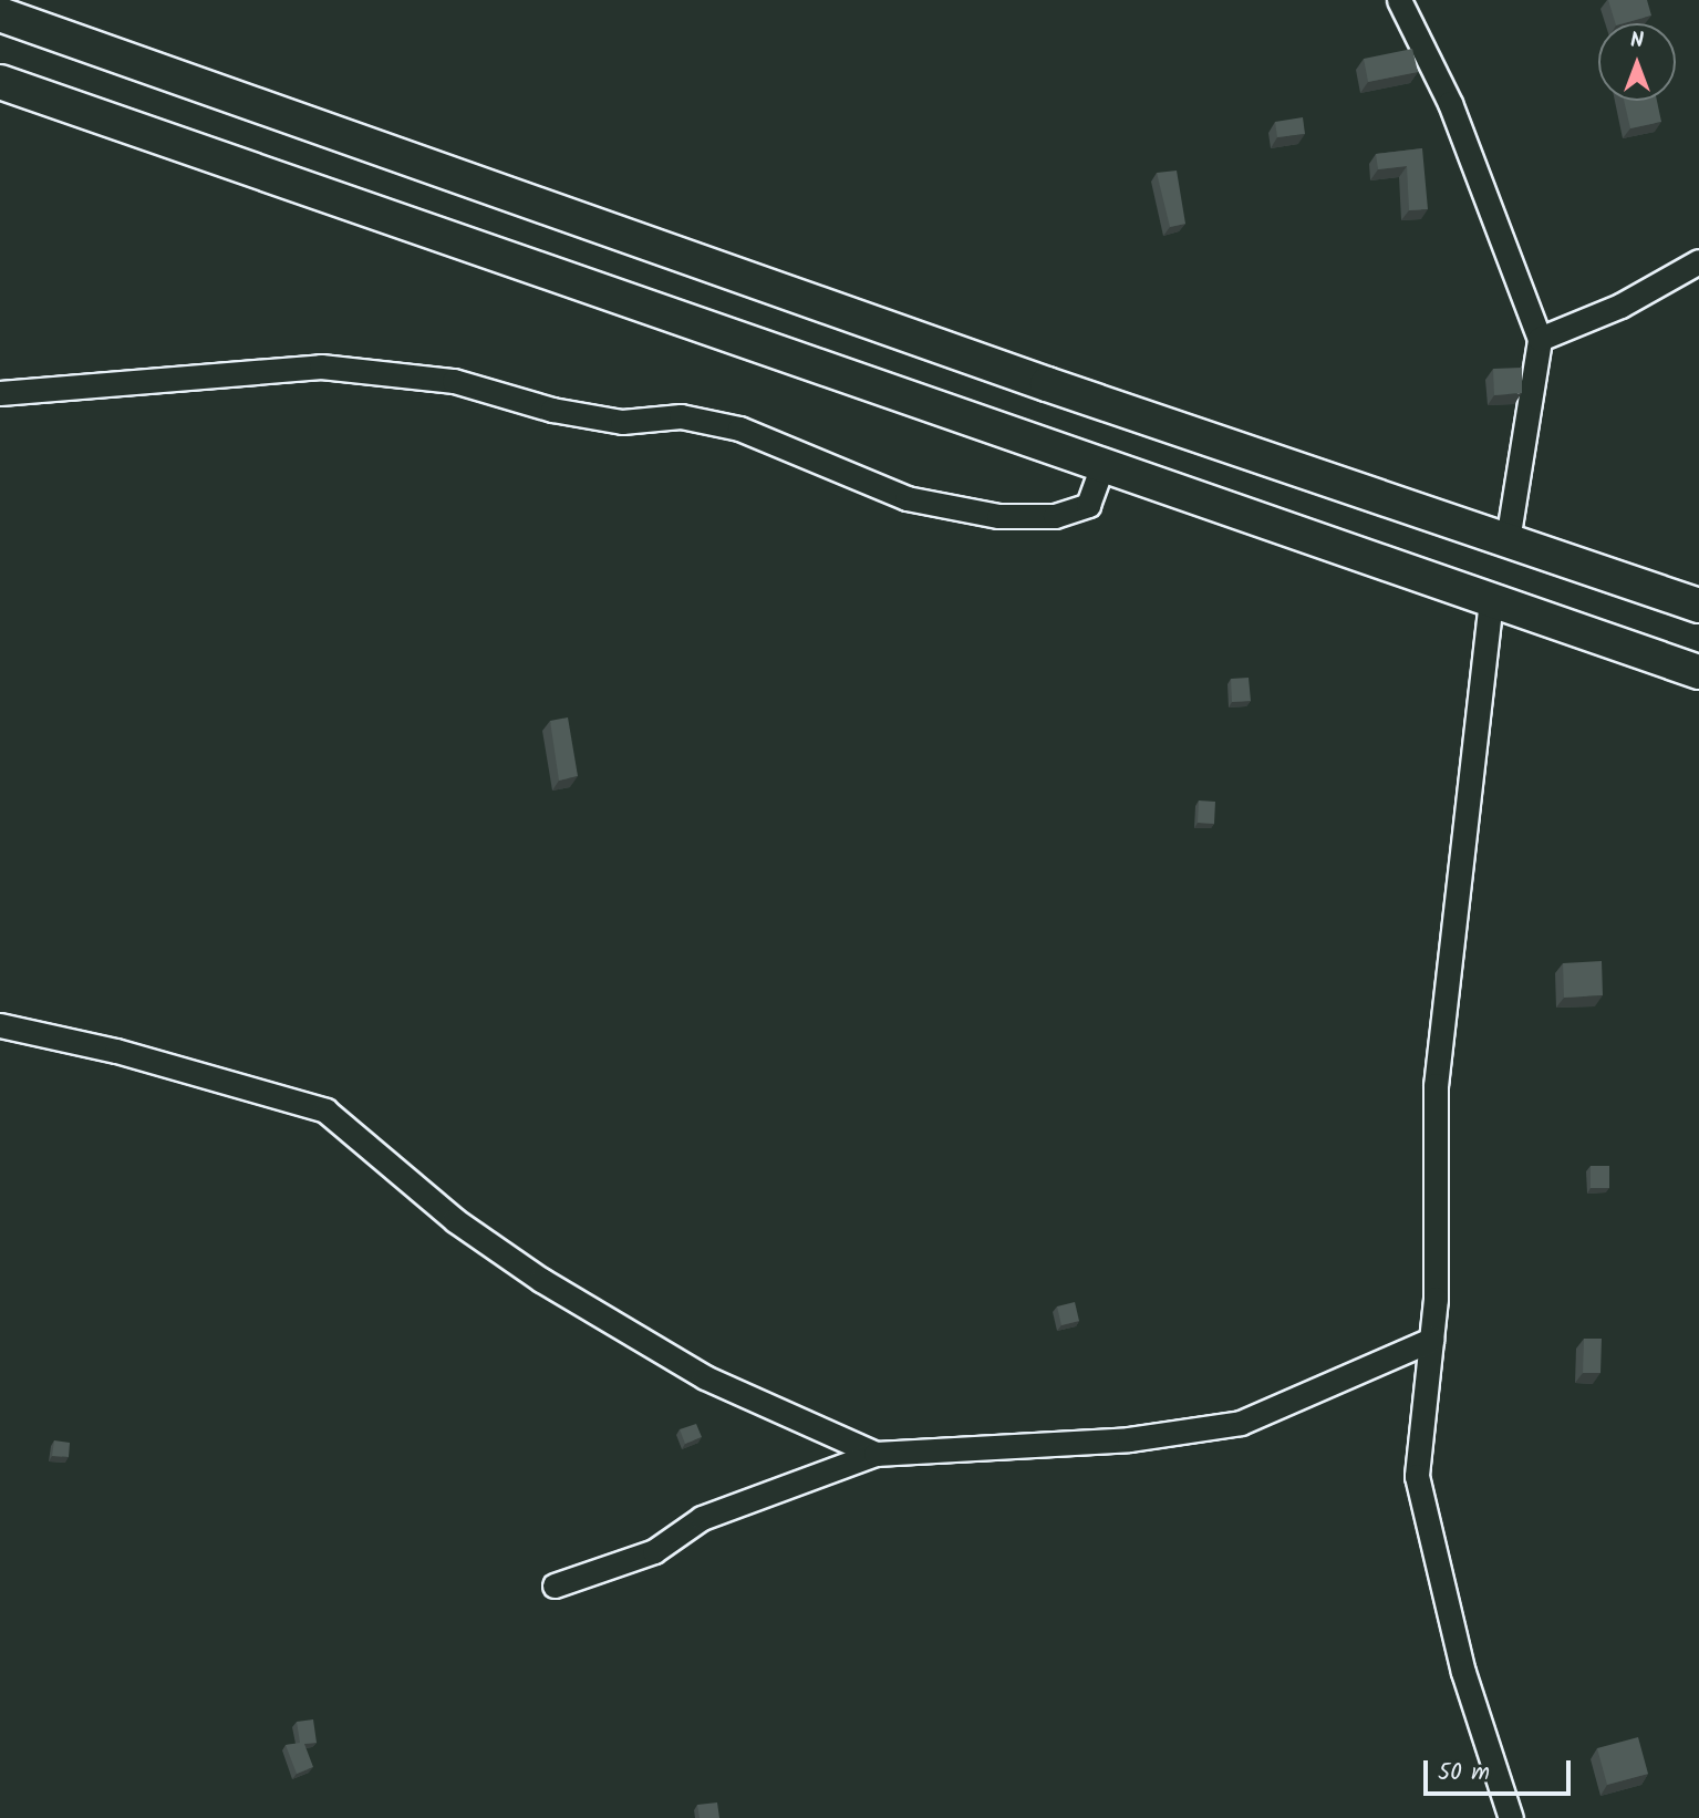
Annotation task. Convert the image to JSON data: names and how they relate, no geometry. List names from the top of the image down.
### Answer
{
  "scale_bar": "50 m",
  "north": "top"
}
